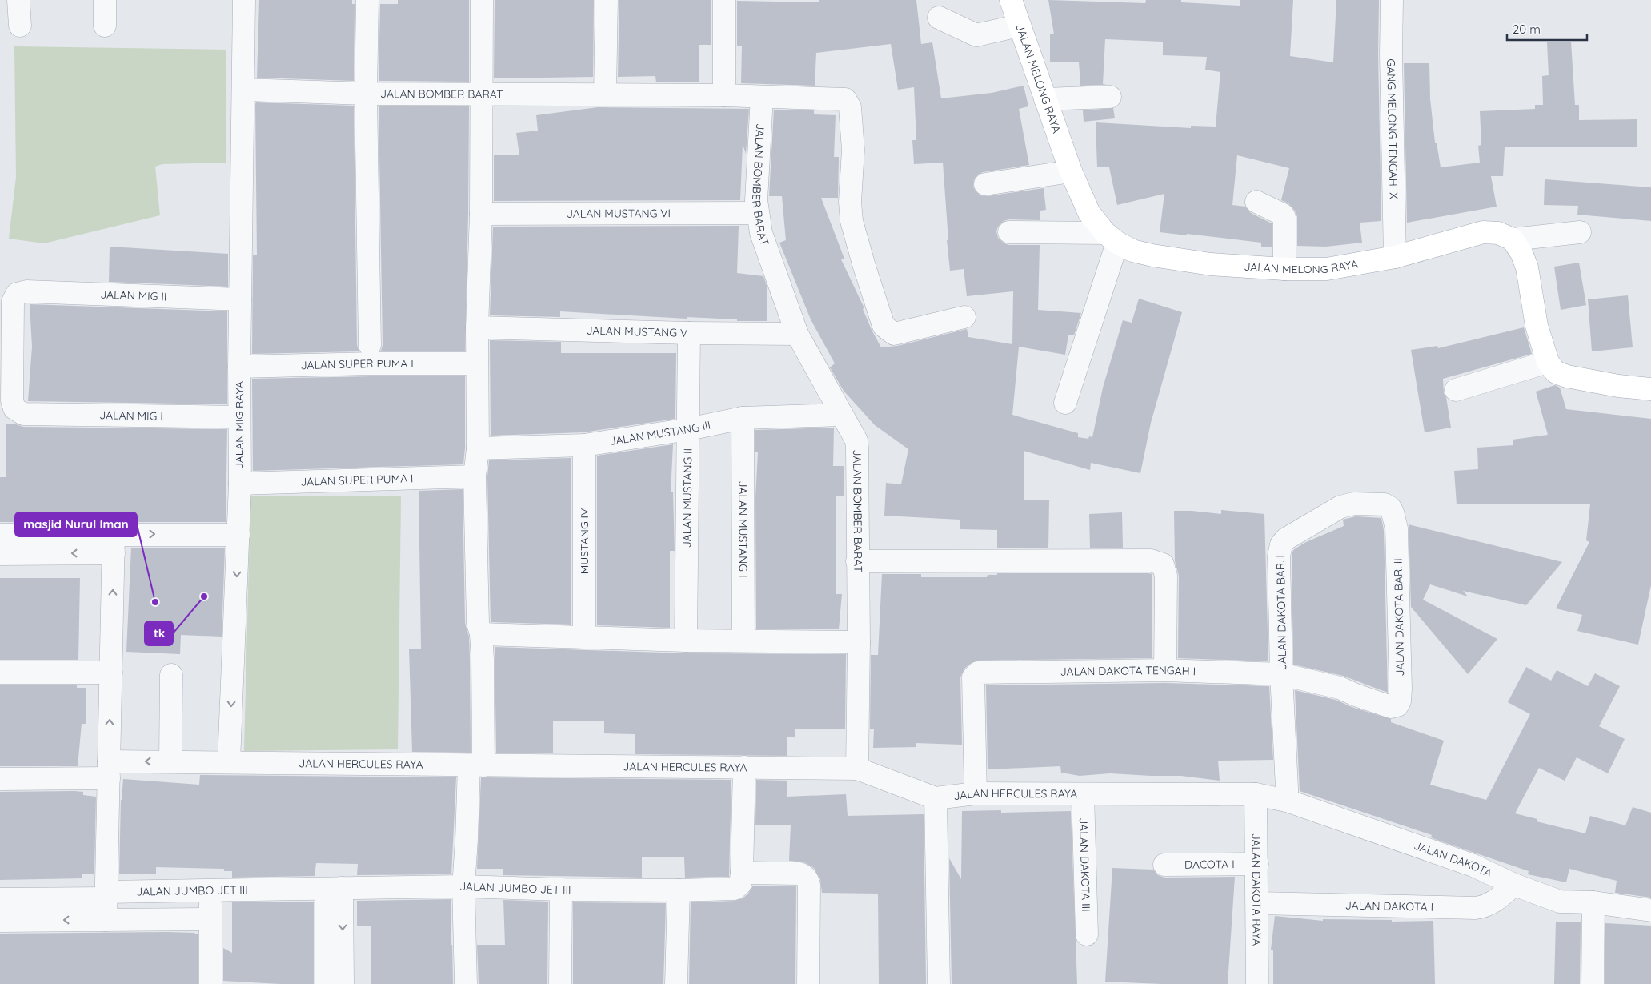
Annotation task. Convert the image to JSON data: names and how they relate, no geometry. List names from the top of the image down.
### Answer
{
  "streets": {
    "main road": ["JALAN MELONG RAYA"],
    "street": [
      "JALAN BOMBER BARAT",
      "GANG MELONG TENGAH IX",
      "JALAN MUSTANG VI",
      "JALAN MIG II",
      "JALAN MUSTANG V",
      "JALAN SUPER PUMA II",
      "JALAN MIG I",
      "JALAN MIG RAYA",
      "JALAN MUSTANG III",
      "JALAN SUPER PUMA I",
      "JALAN MUSTANG II",
      "JALAN MUSTANG I",
      "MUSTANG IV",
      "JALAN DAKOTA BAR. I",
      "JALAN DAKOTA BAR. II",
      "JALAN DAKOTA TENGAH I",
      "JALAN HERCULES RAYA",
      "JALAN DAKOTA",
      "JALAN DAKOTA III",
      "DACOTA II",
      "JALAN JUMBO JET III",
      "JALAN DAKOTA RAYA",
      "JALAN DAKOTA I"
    ]
  },
  "crossings": [
    ["JALAN MELONG RAYA", "GANG MELONG TENGAH IX"],
    ["JALAN BOMBER BARAT", "JALAN MUSTANG VI"],
    ["JALAN BOMBER BARAT", "JALAN MUSTANG V"],
    ["JALAN BOMBER BARAT", "JALAN MIG RAYA"],
    ["JALAN BOMBER BARAT", "JALAN MUSTANG III"],
    ["JALAN BOMBER BARAT", "JALAN HERCULES RAYA"],
    ["JALAN MIG II", "JALAN MIG I"],
    ["JALAN MIG II", "JALAN MIG RAYA"],
    ["JALAN MUSTANG V", "JALAN MUSTANG II"],
    ["JALAN SUPER PUMA II", "JALAN MIG RAYA"],
    ["JALAN MIG I", "JALAN MIG RAYA"],
    ["JALAN MIG RAYA", "JALAN SUPER PUMA I"],
    ["JALAN MIG RAYA", "JALAN HERCULES RAYA"],
    ["JALAN MUSTANG III", "JALAN MUSTANG II"],
    ["JALAN MUSTANG III", "JALAN MUSTANG I"],
    ["JALAN MUSTANG III", "MUSTANG IV"],
    ["JALAN DAKOTA BAR. I", "JALAN DAKOTA BAR. II"],
    ["JALAN DAKOTA BAR. I", "JALAN DAKOTA TENGAH I"],
    ["JALAN DAKOTA BAR. I", "JALAN DAKOTA"],
    ["JALAN DAKOTA BAR. II", "JALAN DAKOTA TENGAH I"],
    ["JALAN DAKOTA TENGAH I", "JALAN HERCULES RAYA"],
    ["JALAN HERCULES RAYA", "JALAN DAKOTA"],
    ["JALAN HERCULES RAYA", "JALAN DAKOTA III"],
    ["JALAN HERCULES RAYA", "JALAN DAKOTA RAYA"],
    ["JALAN DAKOTA", "JALAN DAKOTA RAYA"],
    ["JALAN DAKOTA", "JALAN DAKOTA I"],
    ["DACOTA II", "JALAN DAKOTA RAYA"],
    ["JALAN DAKOTA RAYA", "JALAN DAKOTA I"]
  ],
  "places": ["tk", "masjid Nurul Iman"],
  "scale_bar": "20 m"
}
